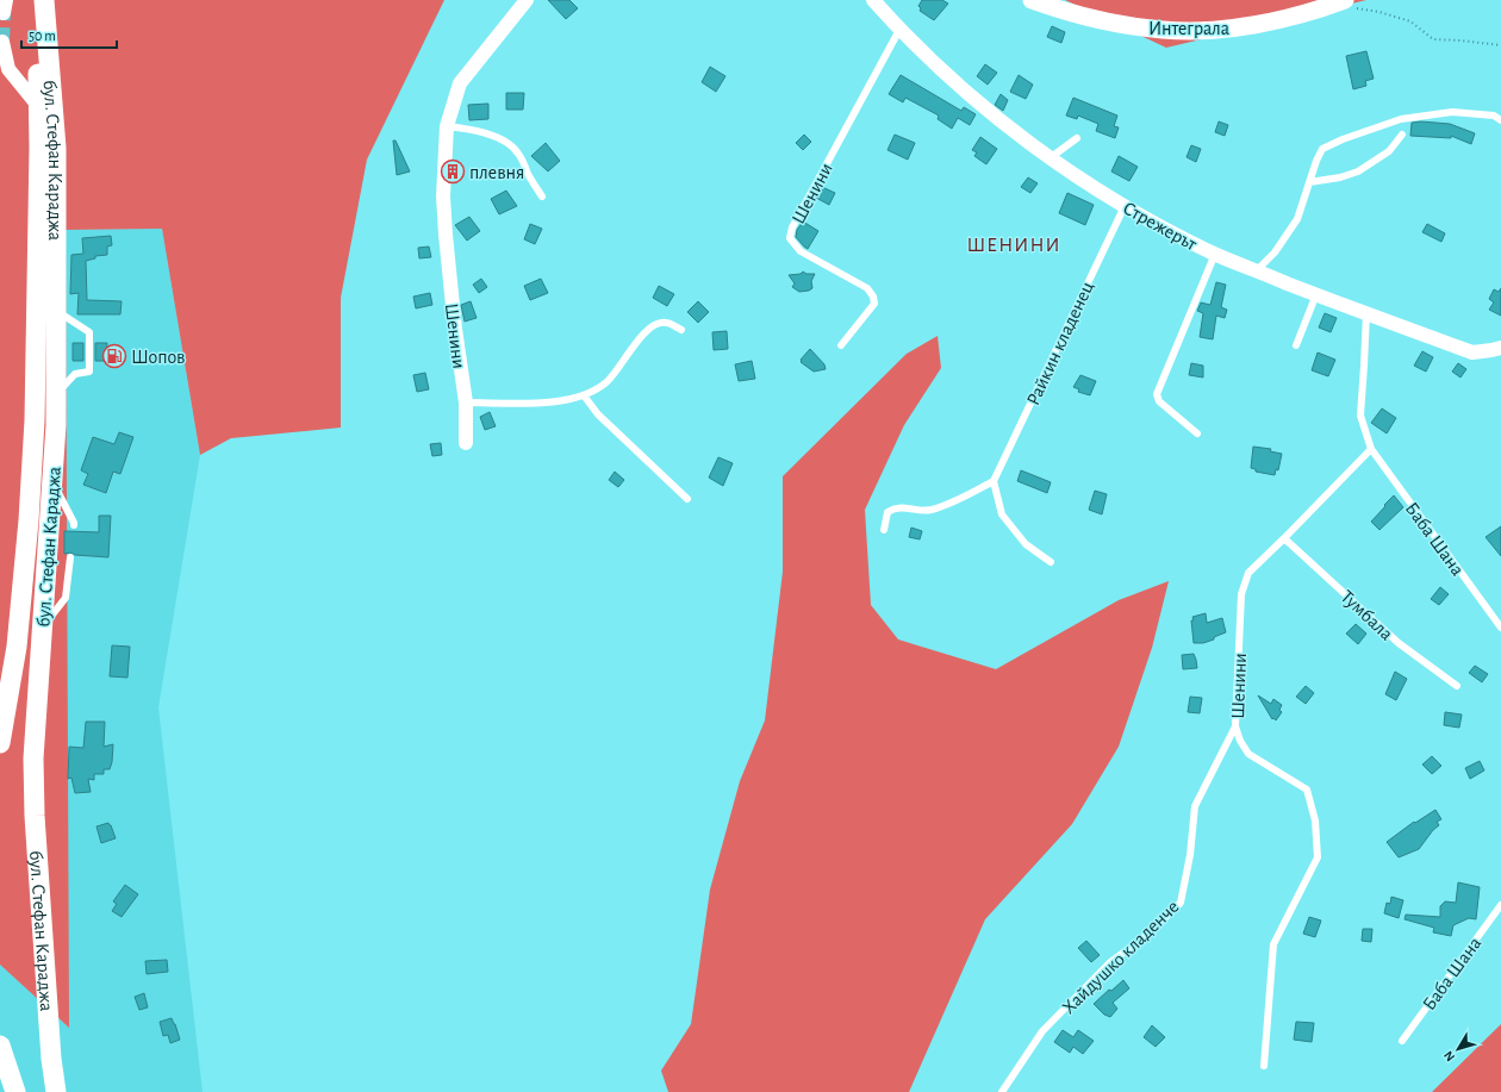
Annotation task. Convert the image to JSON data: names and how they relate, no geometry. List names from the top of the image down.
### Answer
{
  "streets": {
    "main road": ["бул. Стефан Караджа"],
    "street": ["Интеграла", "Шенини", "Стрежерът"],
    "lane": [
      "Райкин кладенец",
      "Баба Шана",
      "Тумбала",
      "Хайдушко кладенче"
    ]
  },
  "crossings": [
    ["Шенини", "Стрежерът"],
    ["Шенини", "Баба Шана"],
    ["Шенини", "Тумбала"],
    ["Шенини", "Хайдушко кладенче"],
    ["Стрежерът", "Райкин кладенец"]
  ],
  "districts": ["ШЕНИНИ"],
  "places": {
    "building": ["плевня"],
    "fuel station": ["Шопов"]
  },
  "scale_bar": "50 m",
  "north": "bottom left"
}
